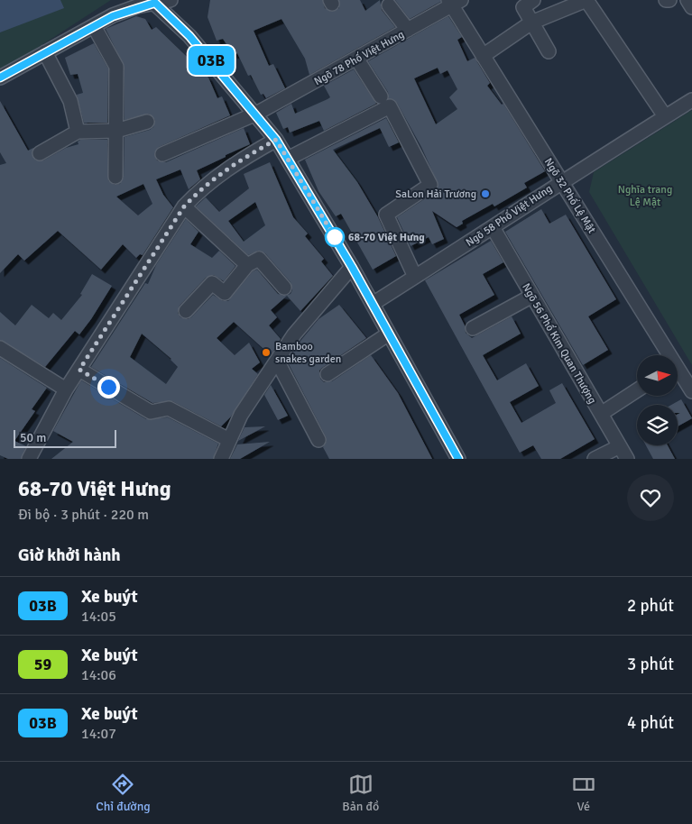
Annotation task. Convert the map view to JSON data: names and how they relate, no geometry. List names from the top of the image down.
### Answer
{
  "streets": {
    "street": [
      "Ngõ 78 Phố Việt Hưng",
      "Ngõ 32 Phố Lệ Mật",
      "Ngõ 58 Phố Việt Hưng",
      "Ngõ 56 Phố Kim Quan Thượng"
    ]
  },
  "crossings": [
    ["Ngõ 78 Phố Việt Hưng", "Ngõ 32 Phố Lệ Mật"],
    ["Ngõ 32 Phố Lệ Mật", "Ngõ 58 Phố Việt Hưng"],
    ["Ngõ 58 Phố Việt Hưng", "Ngõ 56 Phố Kim Quan Thượng"]
  ],
  "parks": ["Nghĩa trang Lệ Mật"],
  "places": ["SaLon Hải Trương", "68-70 Việt Hưng", "Bamboo snakes garden"],
  "lines": ["bus line 03B"],
  "scale_bar": "50 m",
  "north": "right",
  "page": {
    "on_map": "03B",
    "scale": "50 m",
    "heading": [
      ["68-70 Việt Hưng", "Đi bộ · 3 phút · 220 m"],
      "Giờ khởi hành"
    ],
    "list": [
      {
        "mark": "03B",
        "name": "Xe buýt",
        "note": "14:05",
        "value": "2 phút"
      },
      {
        "mark": "59",
        "name": "Xe buýt",
        "note": "14:06",
        "value": "3 phút"
      },
      {
        "mark": "03B",
        "name": "Xe buýt",
        "note": "14:07",
        "value": "4 phút"
      }
    ],
    "tabs": ["Chỉ đường", "Bản đồ", "Vé"]
  }
}
